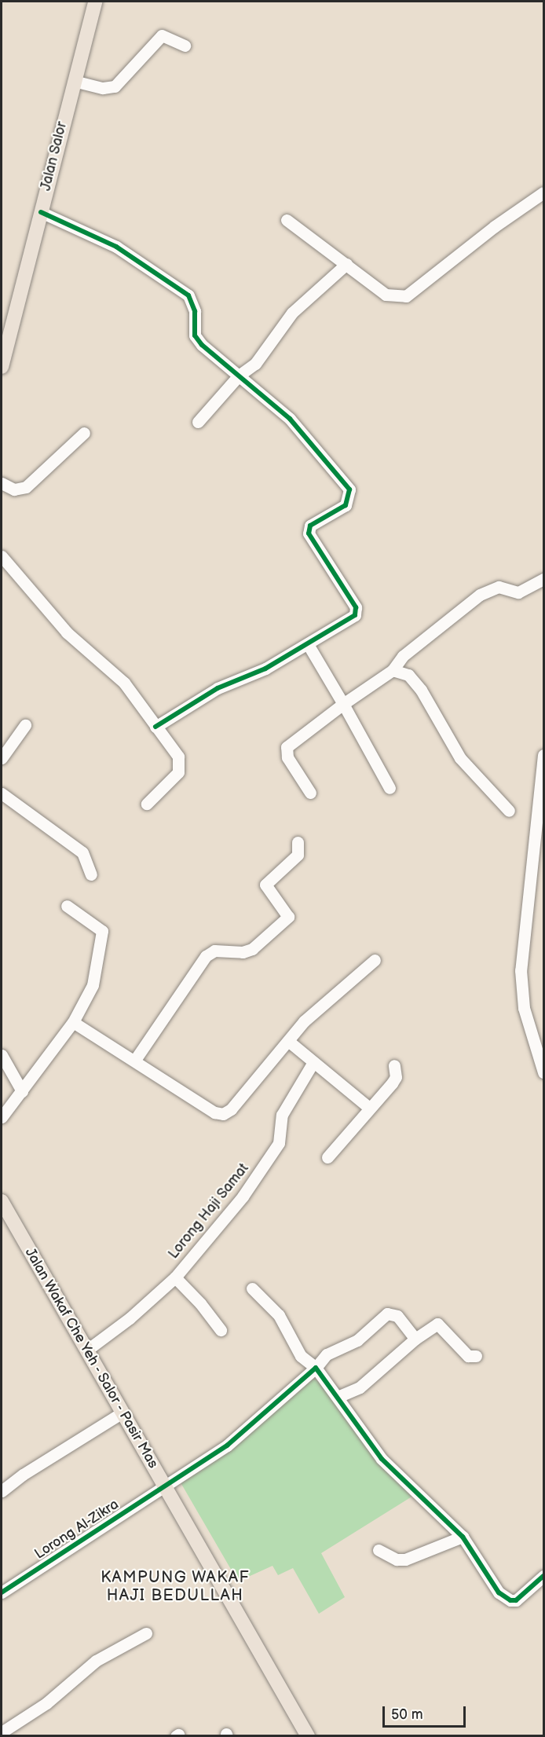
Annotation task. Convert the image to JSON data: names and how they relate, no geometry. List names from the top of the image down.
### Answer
{
  "streets": {
    "main road": ["Jalan Salor", "Jalan Wakaf Che Yeh - Salor - Pasir Mas"],
    "street": ["Lorong Haji Samat", "Lorong Al-Zikra"]
  },
  "crossings": [
    ["Lorong Haji Samat", "Jalan Wakaf Che Yeh - Salor - Pasir Mas"],
    ["Jalan Wakaf Che Yeh - Salor - Pasir Mas", "Lorong Al-Zikra"]
  ],
  "districts": ["KAMPUNG WAKAF HAJI BEDULLAH"],
  "scale_bar": "50 m"
}
